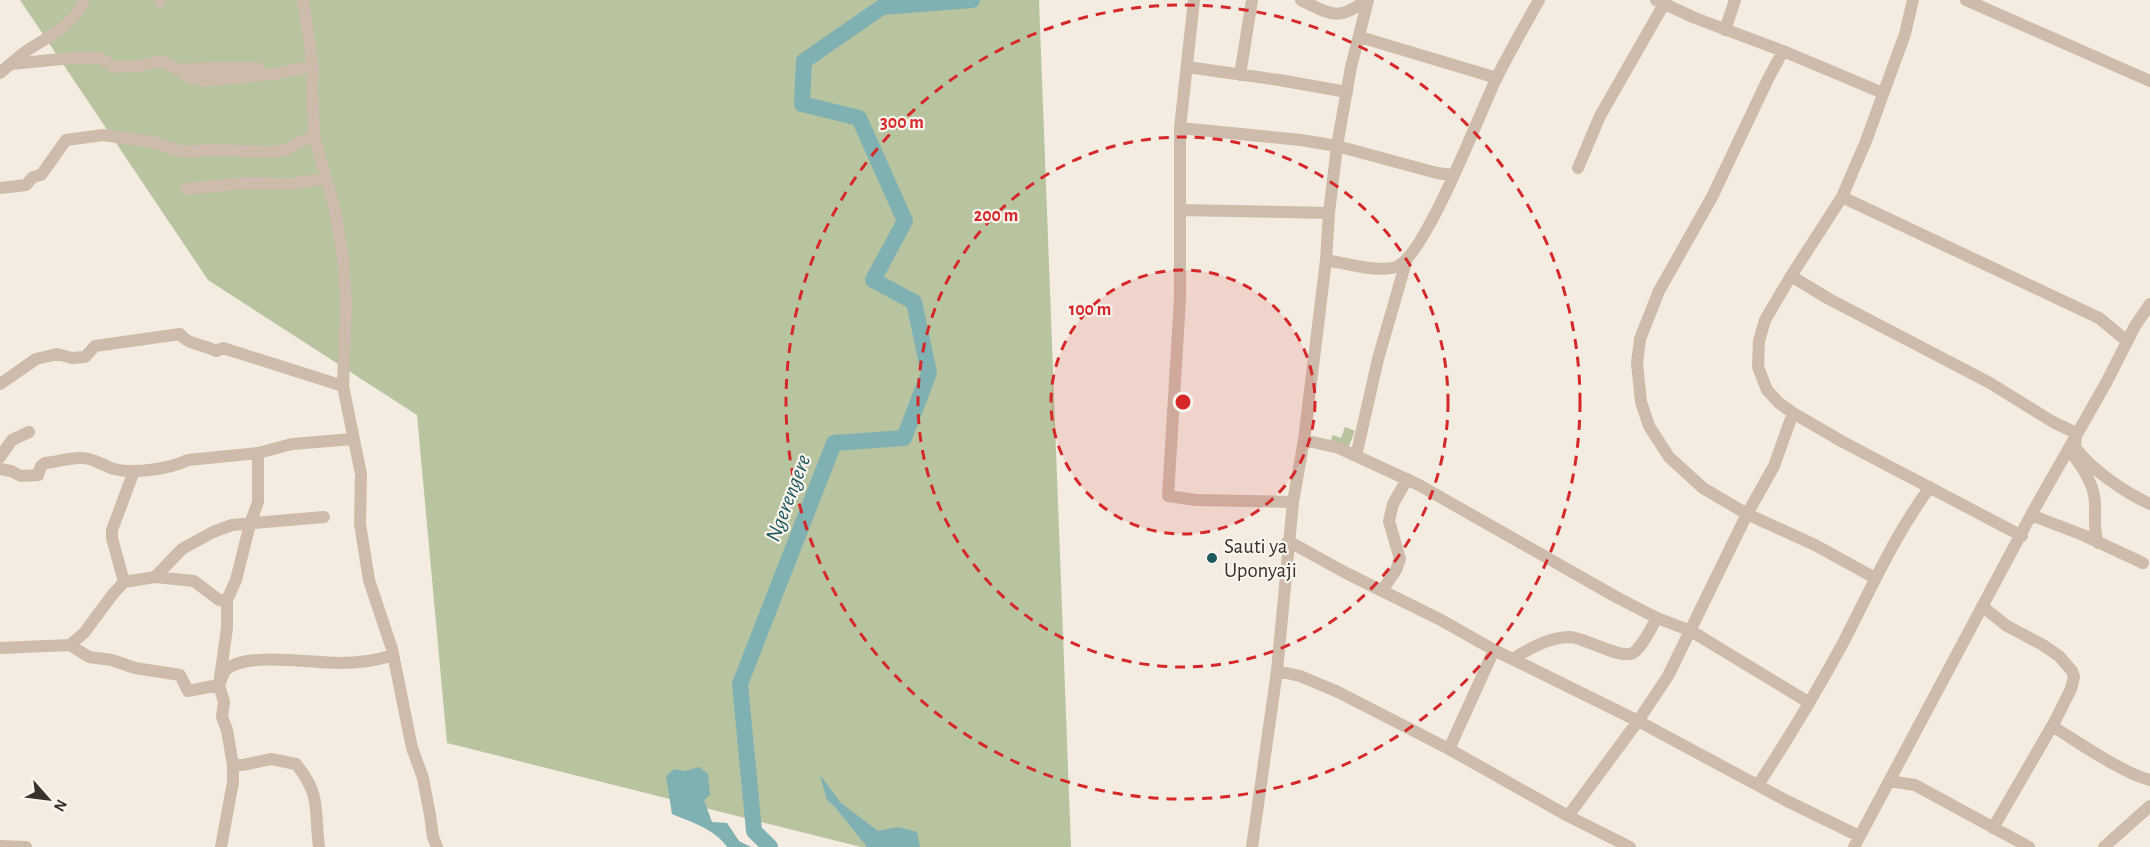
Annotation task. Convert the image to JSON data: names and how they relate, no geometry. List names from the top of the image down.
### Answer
{
  "water": ["Ngerengere"],
  "places": ["Sauti ya Uponyaji"],
  "north": "bottom right",
  "rings": ["300 m", "200 m", "100 m"]
}
